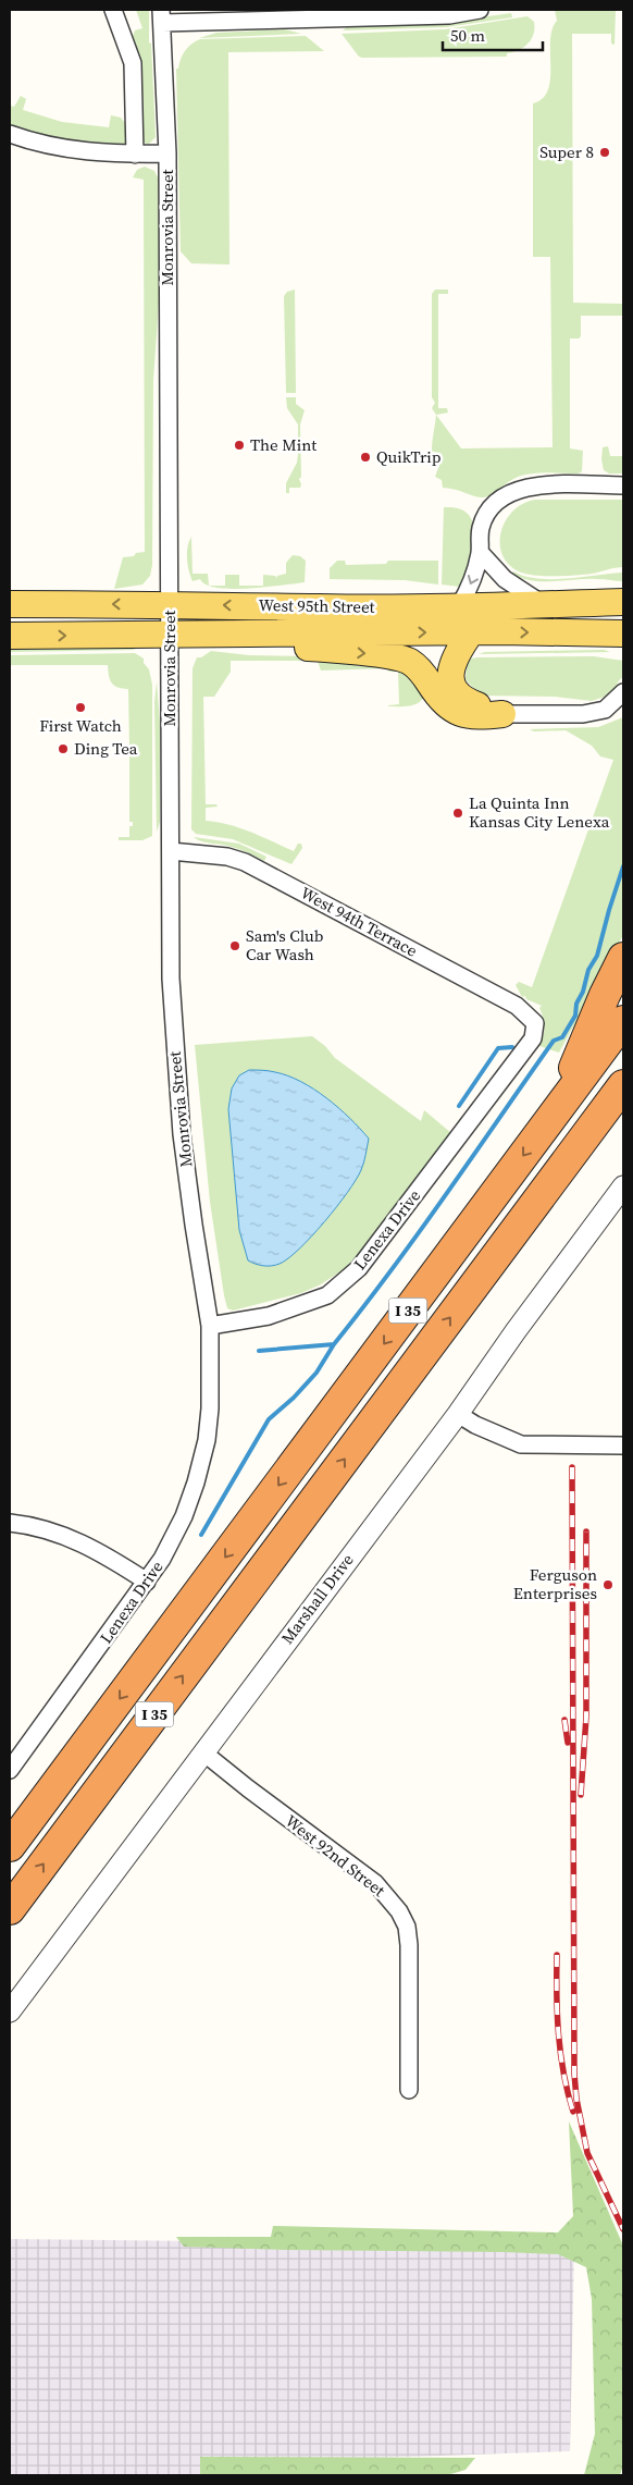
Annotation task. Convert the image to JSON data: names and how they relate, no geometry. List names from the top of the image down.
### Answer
{
  "streets": {
    "highway": ["I 35"],
    "main road": ["West 95th Street"],
    "street": [
      "Monrovia Street",
      "West 94th Terrace",
      "Lenexa Drive",
      "Marshall Drive",
      "West 92nd Street"
    ]
  },
  "crossings": [
    ["Monrovia Street", "West 95th Street"],
    ["Monrovia Street", "West 94th Terrace"],
    ["Monrovia Street", "Lenexa Drive"],
    ["West 94th Terrace", "Lenexa Drive"],
    ["Marshall Drive", "West 92nd Street"]
  ],
  "places": [
    "Super 8",
    "The Mint",
    "QuikTrip",
    "First Watch",
    "Ding Tea",
    "La Quinta Inn Kansas City Lenexa",
    "Sam's Club Car Wash",
    "Ferguson Enterprises"
  ],
  "scale_bar": "50 m"
}
